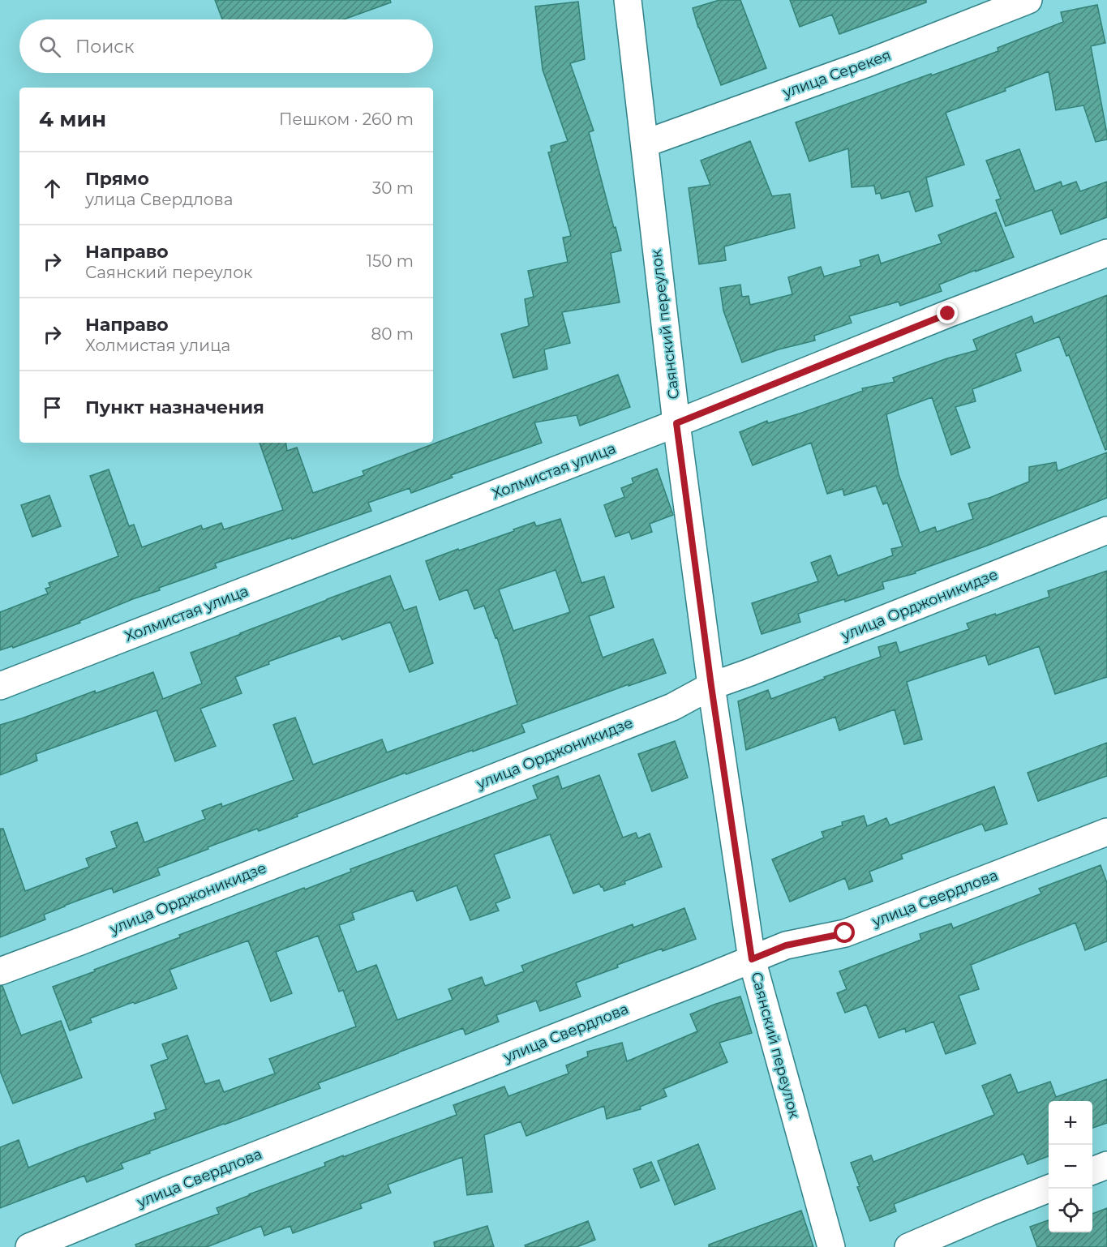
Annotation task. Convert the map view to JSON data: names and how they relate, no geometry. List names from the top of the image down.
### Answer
{
  "streets": {
    "street": [
      "улица Серекея",
      "Саянский переулок",
      "Холмистая улица",
      "улица Орджоникидзе",
      "улица Свердлова"
    ]
  },
  "crossings": [
    ["улица Серекея", "Саянский переулок"],
    ["Саянский переулок", "Холмистая улица"],
    ["Саянский переулок", "улица Орджоникидзе"],
    ["Саянский переулок", "улица Свердлова"]
  ],
  "page": {
    "search": "Поиск",
    "heading": ["4 мин", "Пешком · 260 m"],
    "list": [
      ["Прямо", "улица Свердлова", "30 m"],
      ["Направо", "Саянский переулок", "150 m"],
      ["Направо", "Холмистая улица", "80 m"],
      "Пункт назначения"
    ],
    "map_buttons": ["+", "−"]
  }
}
